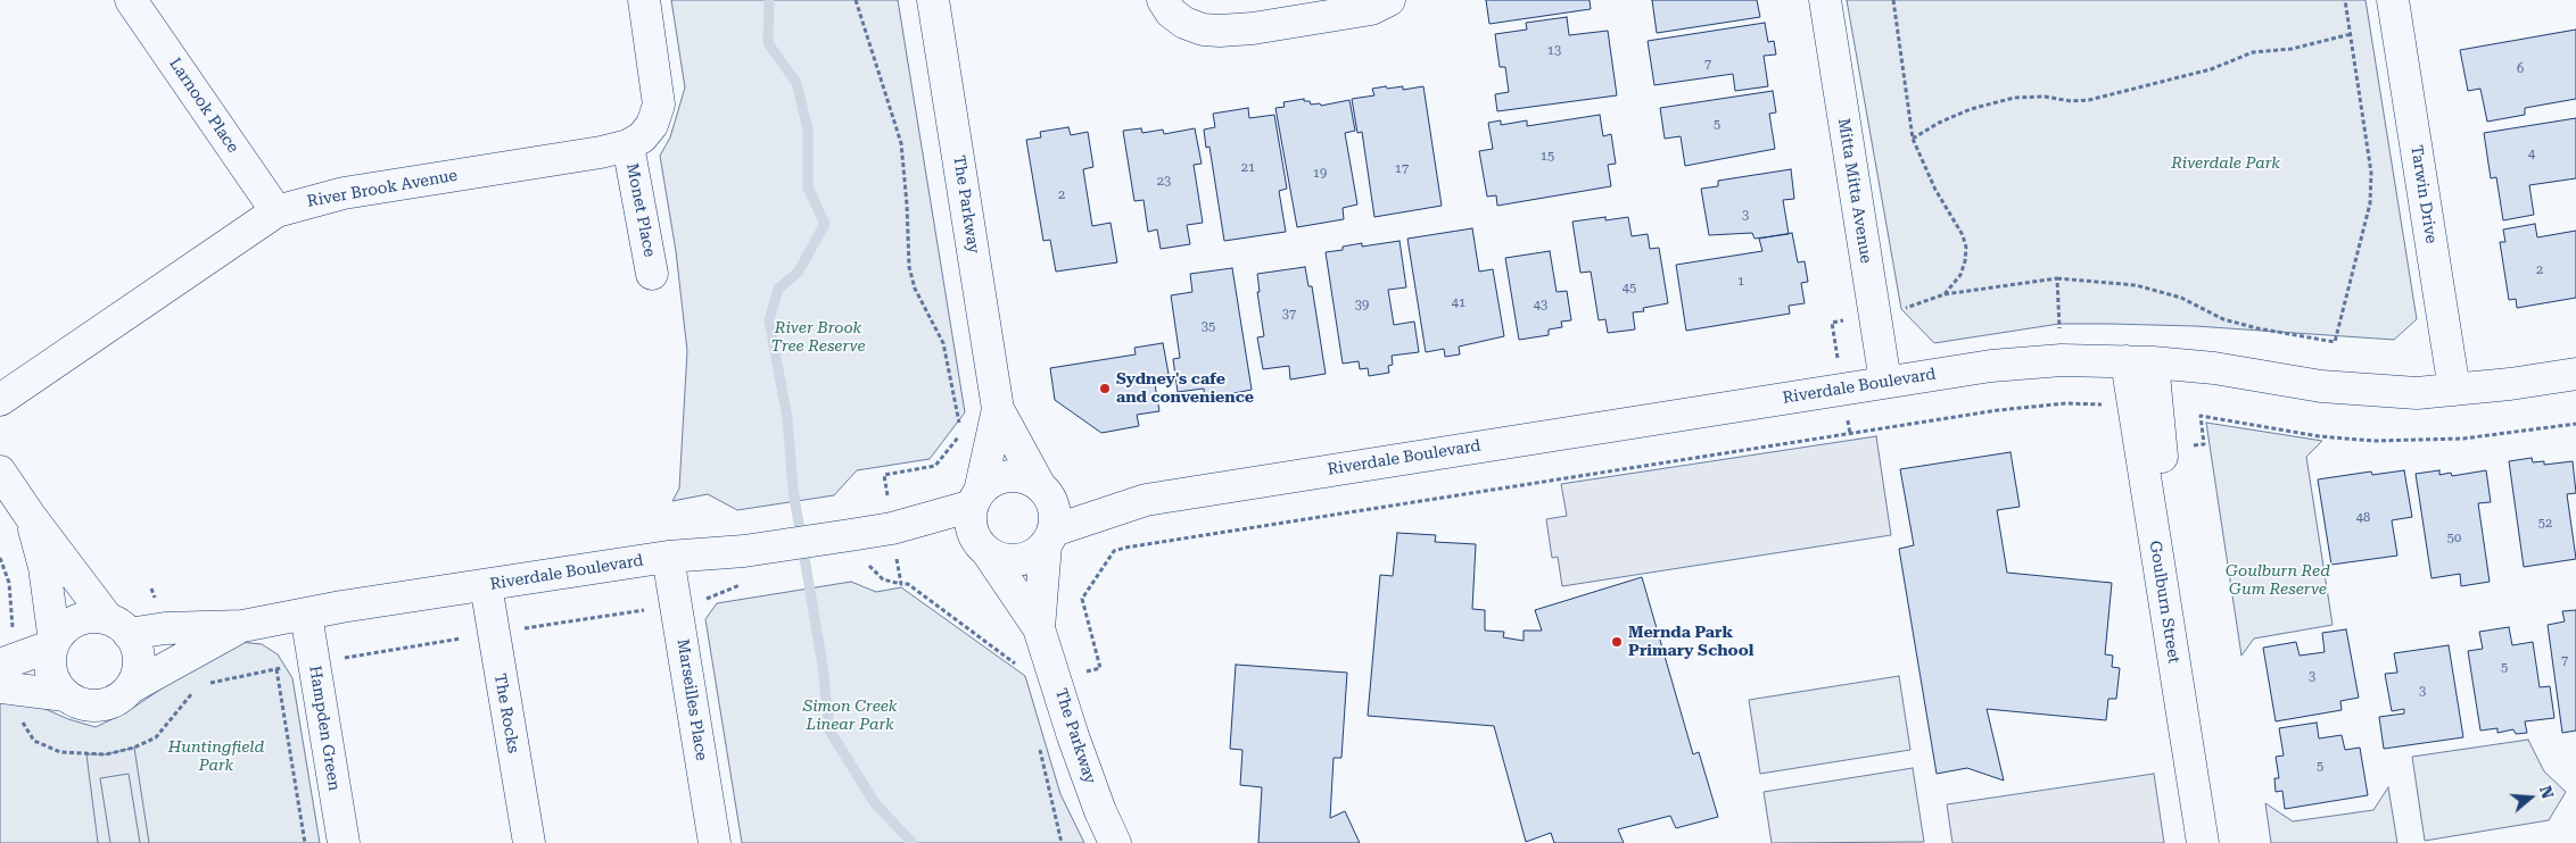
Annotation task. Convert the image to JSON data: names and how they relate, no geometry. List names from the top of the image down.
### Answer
{
  "streets": {
    "street": [
      "Larnook Place",
      "River Brook Avenue",
      "Mitta Mitta Avenue",
      "Tarwin Drive",
      "The Parkway",
      "Monet Place",
      "Riverdale Boulevard",
      "Goulburn Street",
      "Marseilles Place",
      "The Rocks",
      "Hampden Green"
    ]
  },
  "crossings": [
    ["Larnook Place", "River Brook Avenue"],
    ["River Brook Avenue", "Monet Place"],
    ["Mitta Mitta Avenue", "Riverdale Boulevard"],
    ["Tarwin Drive", "Riverdale Boulevard"],
    ["The Parkway", "Riverdale Boulevard"],
    ["Riverdale Boulevard", "Goulburn Street"],
    ["Riverdale Boulevard", "Marseilles Place"],
    ["Riverdale Boulevard", "The Rocks"],
    ["Riverdale Boulevard", "Hampden Green"]
  ],
  "parks": [
    "Riverdale Park",
    "River Brook Tree Reserve",
    "Goulburn Red Gum Reserve",
    "Simon Creek Linear Park",
    "Huntingfield Park"
  ],
  "places": ["Sydney's cafe and convenience", "Mernda Park Primary School"],
  "house_numbers": [
    "13",
    "7",
    "6",
    "5",
    "4",
    "15",
    "21",
    "17",
    "19",
    "23",
    "2",
    "3",
    "2",
    "1",
    "45",
    "41",
    "39",
    "43",
    "37",
    "35",
    "48",
    "52",
    "50",
    "7",
    "5",
    "3",
    "3",
    "5"
  ],
  "north": "right"
}
